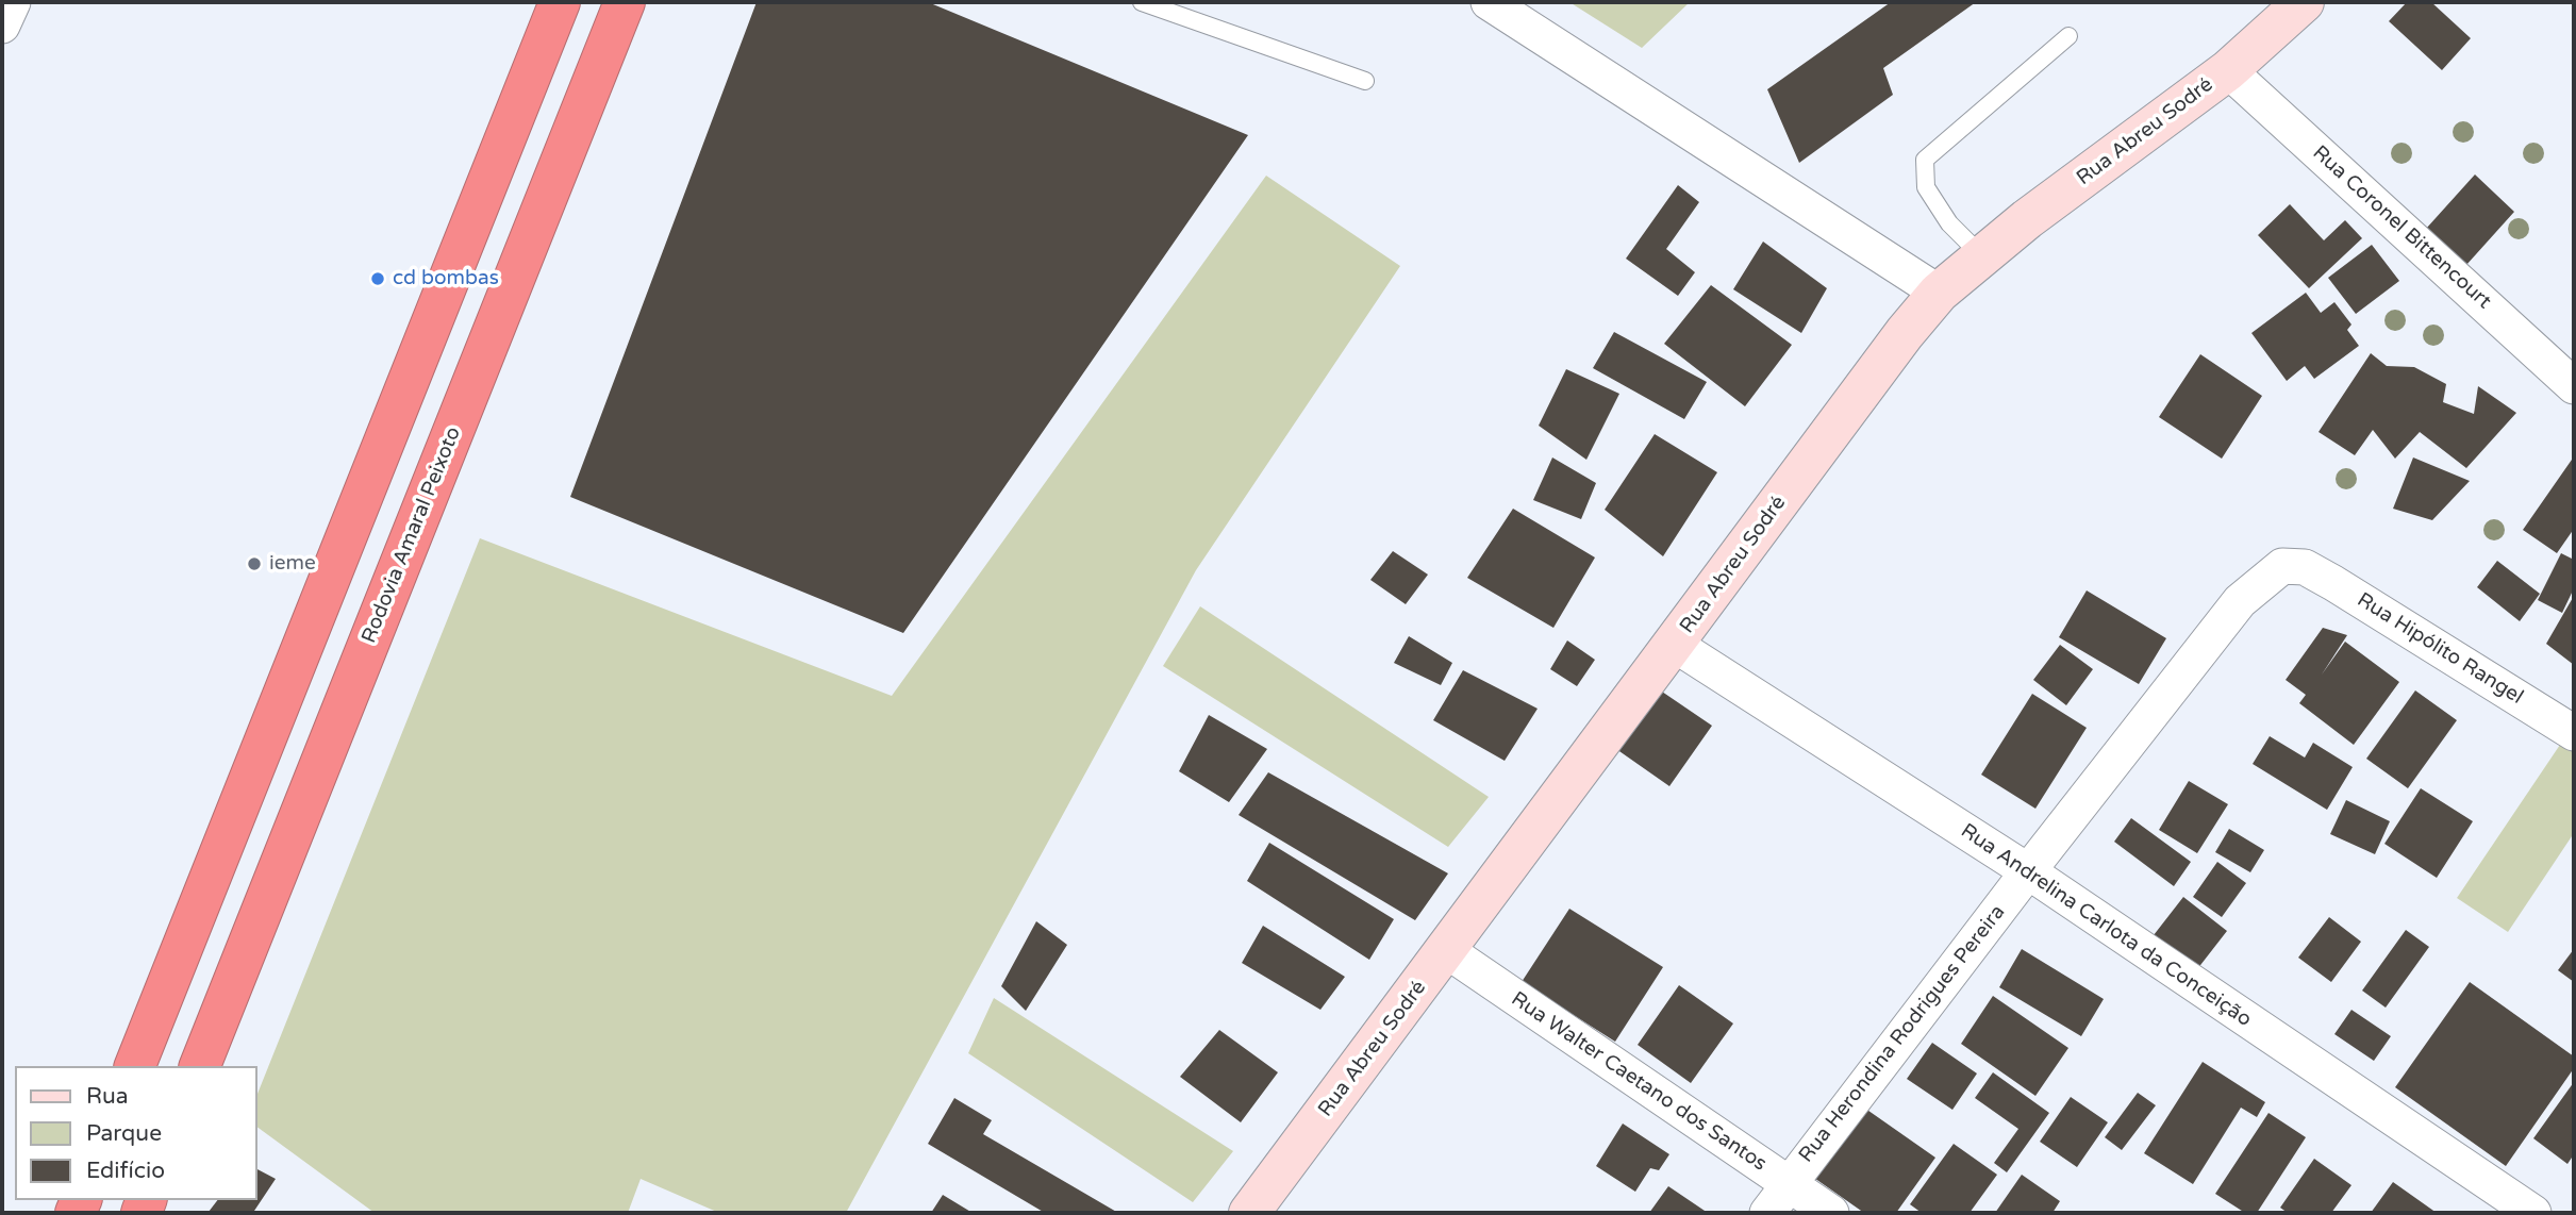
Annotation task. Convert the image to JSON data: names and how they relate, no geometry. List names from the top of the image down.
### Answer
{
  "streets": {
    "highway": ["Rodovia Amaral Peixoto"],
    "main road": ["Rua Abreu Sodré"],
    "street": [
      "Rua Coronel Bittencourt",
      "Rua Hipólito Rangel",
      "Rua Andrelina Carlota da Conceição",
      "Rua Herondina Rodrigues Pereira",
      "Rua Walter Caetano dos Santos"
    ]
  },
  "crossings": [
    ["Rua Abreu Sodré", "Rua Coronel Bittencourt"],
    ["Rua Abreu Sodré", "Rua Andrelina Carlota da Conceição"],
    ["Rua Abreu Sodré", "Rua Walter Caetano dos Santos"],
    ["Rua Hipólito Rangel", "Rua Herondina Rodrigues Pereira"],
    ["Rua Andrelina Carlota da Conceição", "Rua Herondina Rodrigues Pereira"],
    ["Rua Herondina Rodrigues Pereira", "Rua Walter Caetano dos Santos"]
  ],
  "places": ["cd bombas", "ieme"],
  "legend": ["Rua", "Parque", "Edifício"]
}
